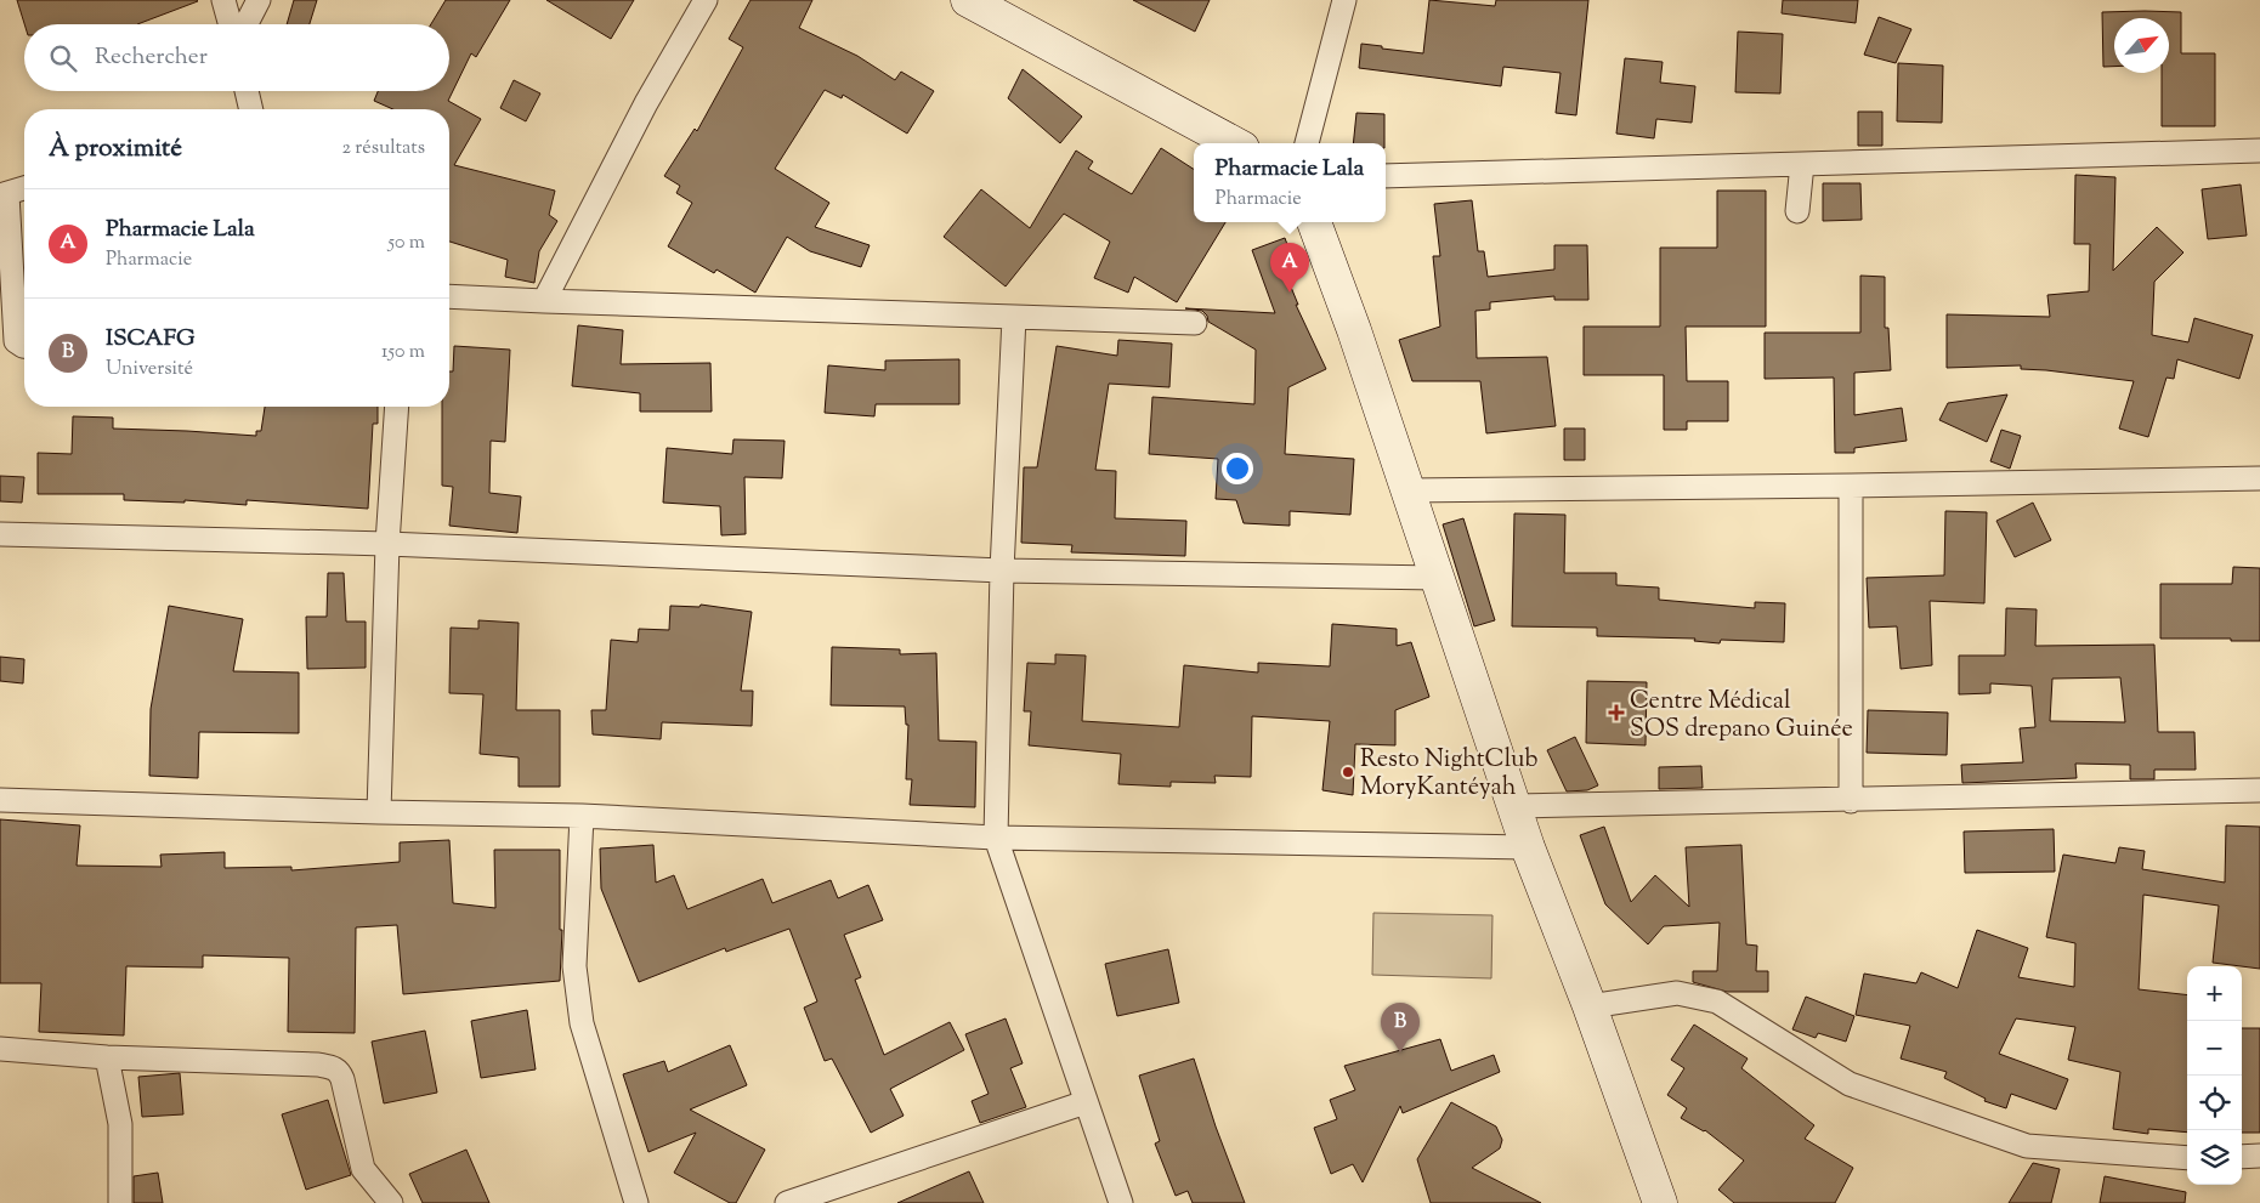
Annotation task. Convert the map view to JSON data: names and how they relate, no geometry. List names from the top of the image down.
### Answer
{
  "places": {
    "health": ["Centre Médical SOS drepano Guinée"],
    "other": ["Resto NightClub MoryKantéyah"]
  },
  "north": "top right",
  "page": {
    "search": "Rechercher",
    "heading": ["À proximité", "2 résultats"],
    "popup": ["Pharmacie Lala", "Pharmacie"],
    "list": [
      {
        "mark": "A",
        "name": "Pharmacie Lala",
        "note": "Pharmacie",
        "value": "50 m"
      },
      {
        "mark": "B",
        "name": "ISCAFG",
        "note": "Université",
        "value": "150 m"
      }
    ],
    "pins": ["A", "B"],
    "map_buttons": ["+", "−"]
  }
}
